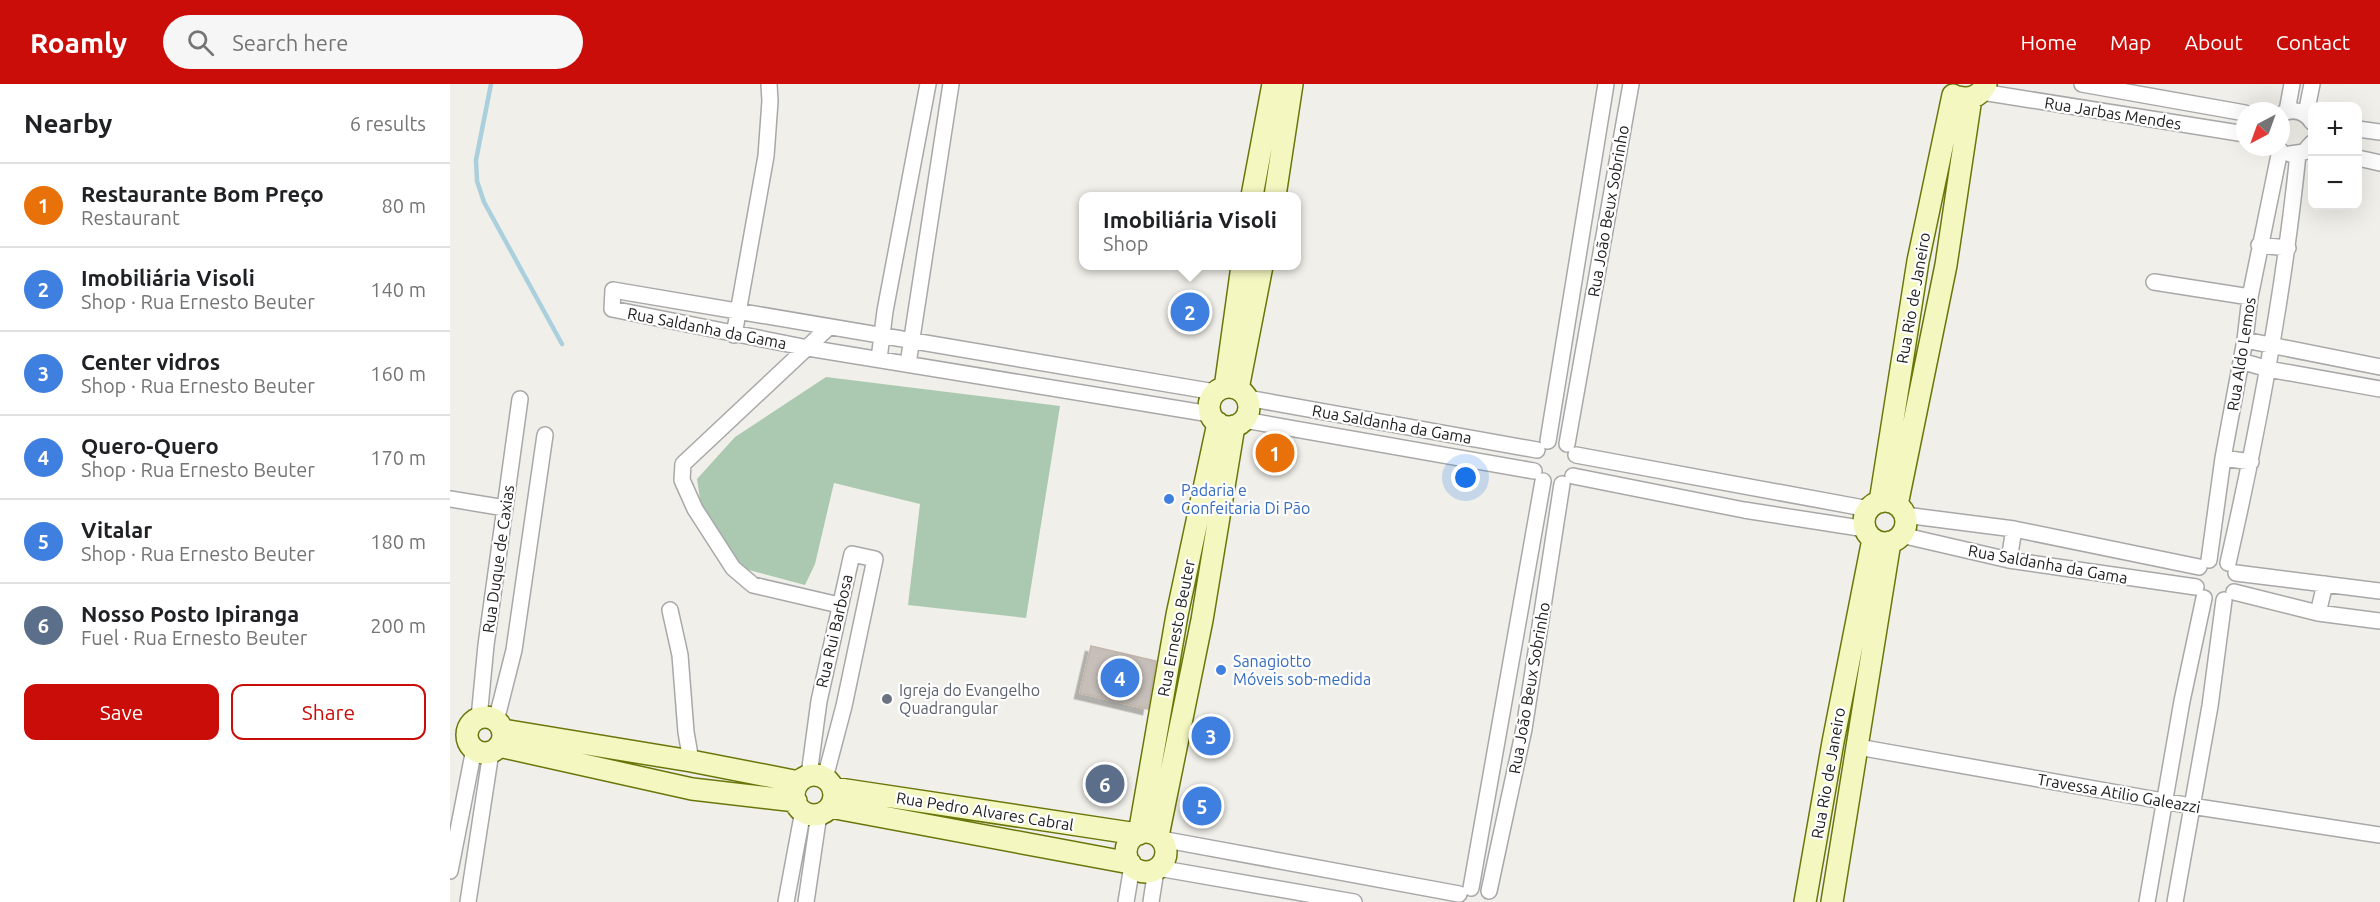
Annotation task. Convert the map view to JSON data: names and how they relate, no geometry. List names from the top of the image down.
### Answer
{
  "streets": {
    "street": [
      "Rua Jarbas Mendes",
      "Rua João Beux Sobrinho",
      "Rua Rio de Janeiro",
      "Rua Saldanha da Gama",
      "Rua Aldo Lemos",
      "Rua Duque de Caxias",
      "Rua Ernesto Beuter",
      "Rua Rui Barbosa",
      "Travessa Atilio Galeazzi",
      "Rua Pedro Alvares Cabral"
    ]
  },
  "crossings": [
    ["Rua Jarbas Mendes", "Rua Rio de Janeiro"],
    ["Rua João Beux Sobrinho", "Rua Saldanha da Gama"],
    ["Rua João Beux Sobrinho", "Rua Pedro Alvares Cabral"],
    ["Rua Rio de Janeiro", "Rua Saldanha da Gama"],
    ["Rua Rio de Janeiro", "Travessa Atilio Galeazzi"],
    ["Rua Saldanha da Gama", "Rua Aldo Lemos"],
    ["Rua Saldanha da Gama", "Rua Ernesto Beuter"],
    ["Rua Duque de Caxias", "Rua Pedro Alvares Cabral"],
    ["Rua Ernesto Beuter", "Rua Pedro Alvares Cabral"],
    ["Rua Rui Barbosa", "Rua Pedro Alvares Cabral"]
  ],
  "places": ["Padaria e Confeitaria Di Pão", "Sanagiotto Móveis sob-medida", "Igreja do Evangelho Quadrangular"],
  "north": "bottom left",
  "page": {
    "header": "Roamly",
    "search": "Search here",
    "nav": [
      "Home",
      "Map",
      "About",
      "Contact"
    ],
    "heading": ["Nearby", "6 results"],
    "map_buttons": ["+", "−"],
    "list": [
      {
        "mark": "1",
        "name": "Restaurante Bom Preço",
        "note": "Restaurant",
        "value": "80 m"
      },
      {
        "mark": "2",
        "name": "Imobiliária Visoli",
        "note": "Shop · Rua Ernesto Beuter",
        "value": "140 m"
      },
      {
        "mark": "3",
        "name": "Center vidros",
        "note": "Shop · Rua Ernesto Beuter",
        "value": "160 m"
      },
      {
        "mark": "4",
        "name": "Quero-Quero",
        "note": "Shop · Rua Ernesto Beuter",
        "value": "170 m"
      },
      {
        "mark": "5",
        "name": "Vitalar",
        "note": "Shop · Rua Ernesto Beuter",
        "value": "180 m"
      },
      {
        "mark": "6",
        "name": "Nosso Posto Ipiranga",
        "note": "Fuel · Rua Ernesto Beuter",
        "value": "200 m"
      }
    ],
    "popup": ["Imobiliária Visoli", "Shop"],
    "pins": [
      "2",
      "1",
      "4",
      "3",
      "6",
      "5"
    ],
    "buttons": ["Save", "Share"]
  }
}
